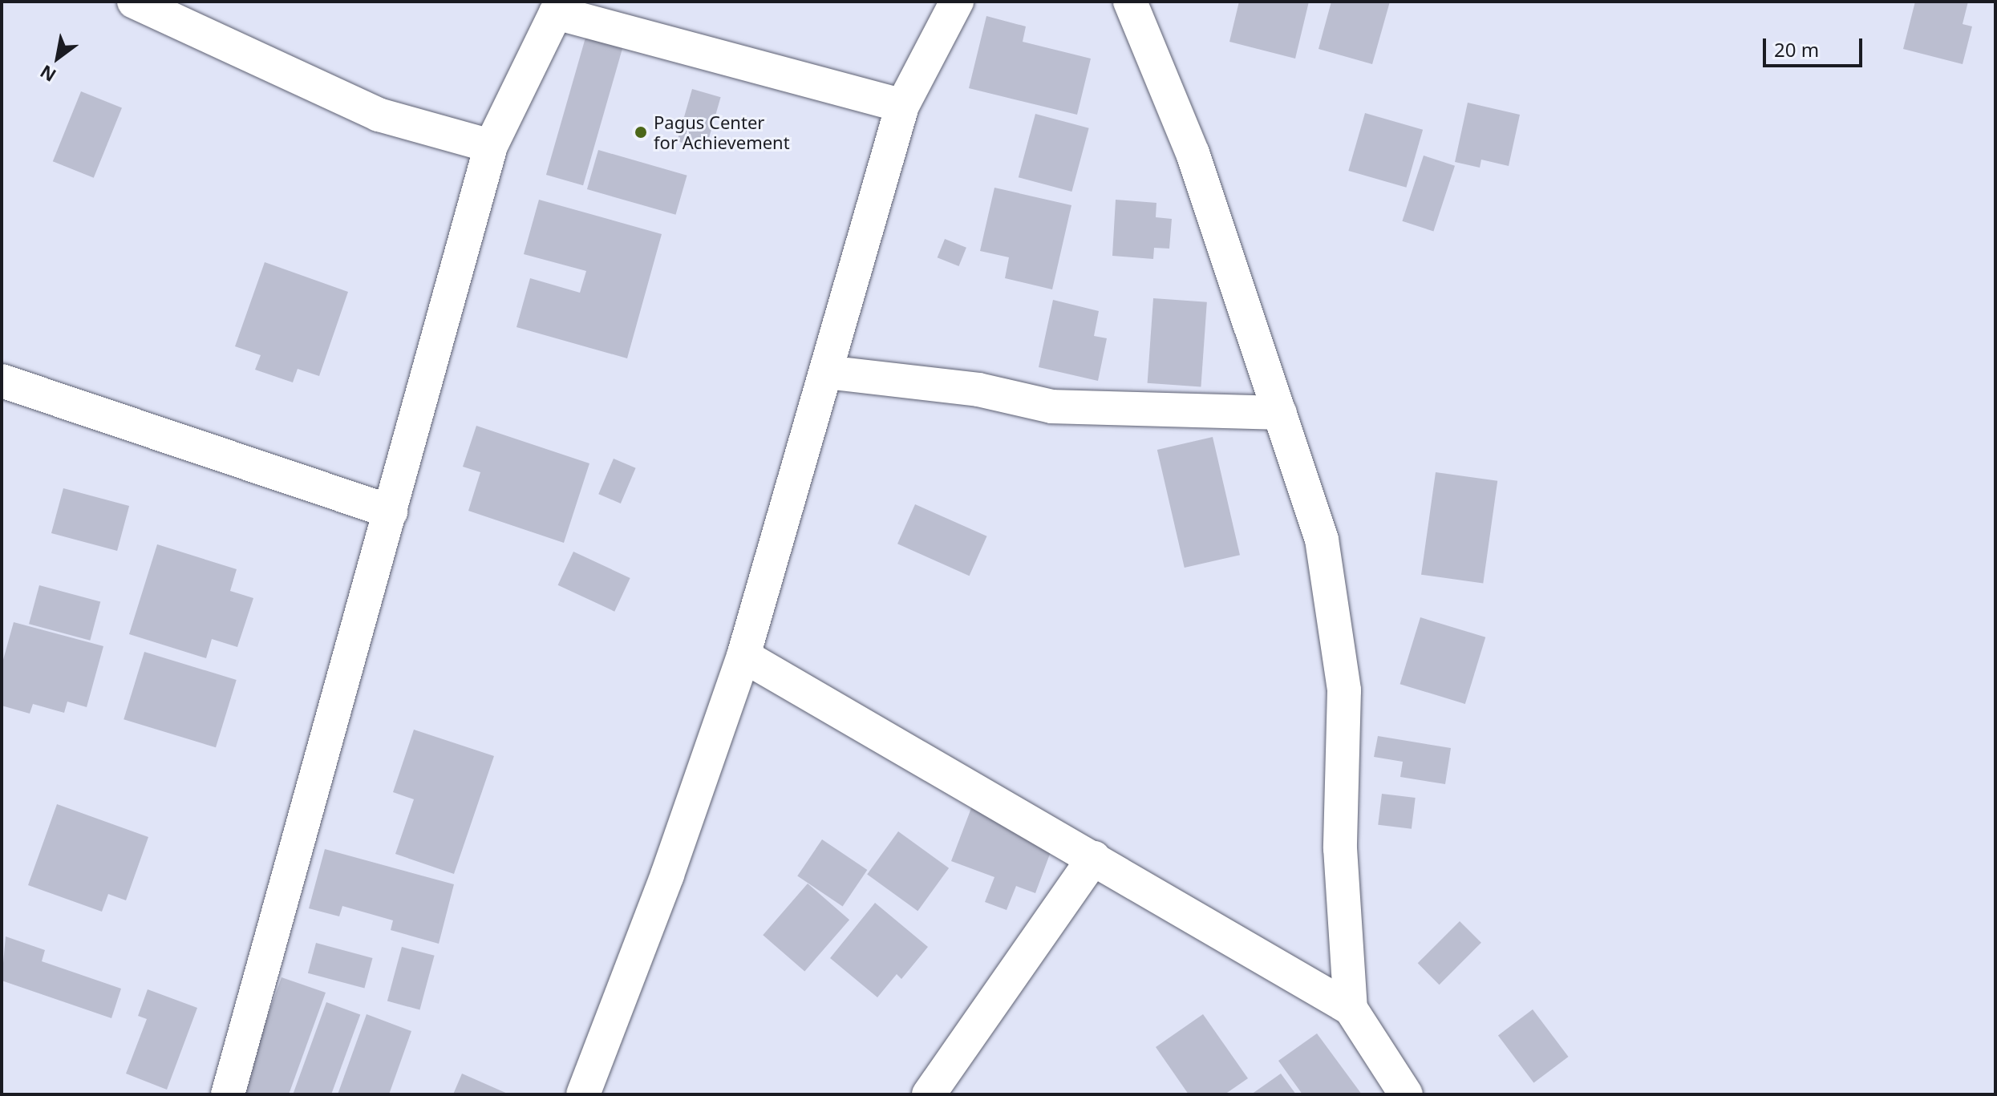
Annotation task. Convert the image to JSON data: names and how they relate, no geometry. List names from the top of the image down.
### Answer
{
  "places": ["Pagus Center for Achievement"],
  "scale_bar": "20 m",
  "north": "bottom left"
}
